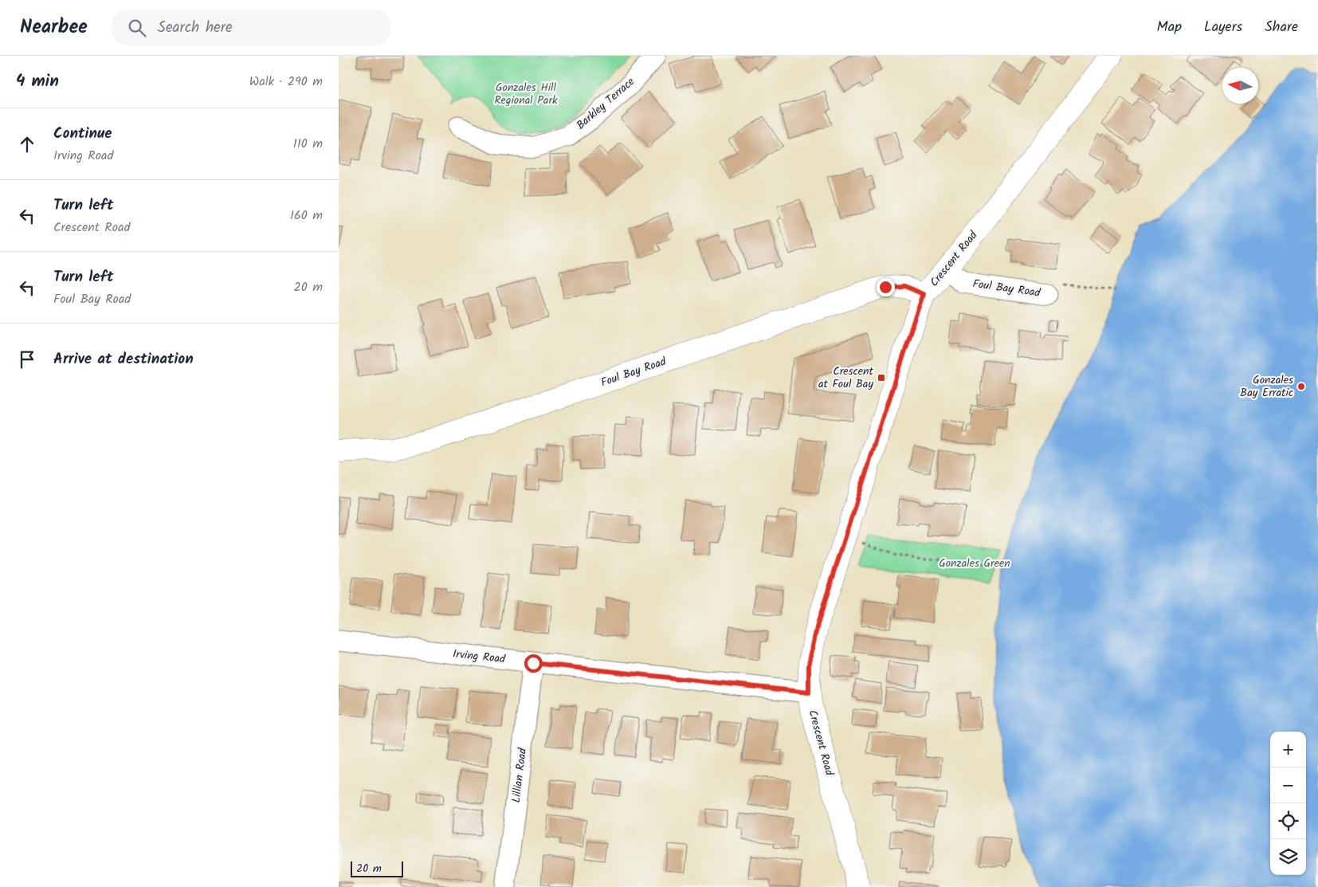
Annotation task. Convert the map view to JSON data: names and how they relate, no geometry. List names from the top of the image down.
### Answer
{
  "streets": {
    "main road": ["Crescent Road", "Foul Bay Road"],
    "street": ["Barkley Terrace", "Irving Road", "Lillian Road"]
  },
  "crossings": [
    ["Crescent Road", "Foul Bay Road"],
    ["Crescent Road", "Irving Road"],
    ["Irving Road", "Lillian Road"]
  ],
  "parks": ["Gonzales Hill Regional Park", "Gonzales Green"],
  "places": {
    "transit": ["Crescent at Foul Bay"],
    "other": ["Gonzales Bay Erratic"]
  },
  "scale_bar": "20 m",
  "north": "left",
  "page": {
    "header": "Nearbee",
    "search": "Search here",
    "nav": ["Map", "Layers", "Share"],
    "heading": ["4 min", "Walk · 290 m"],
    "list": [
      ["Continue", "Irving Road", "110 m"],
      ["Turn left", "Crescent Road", "160 m"],
      ["Turn left", "Foul Bay Road", "20 m"],
      "Arrive at destination"
    ],
    "map_buttons": ["+", "−"],
    "scale": "20 m"
  }
}
